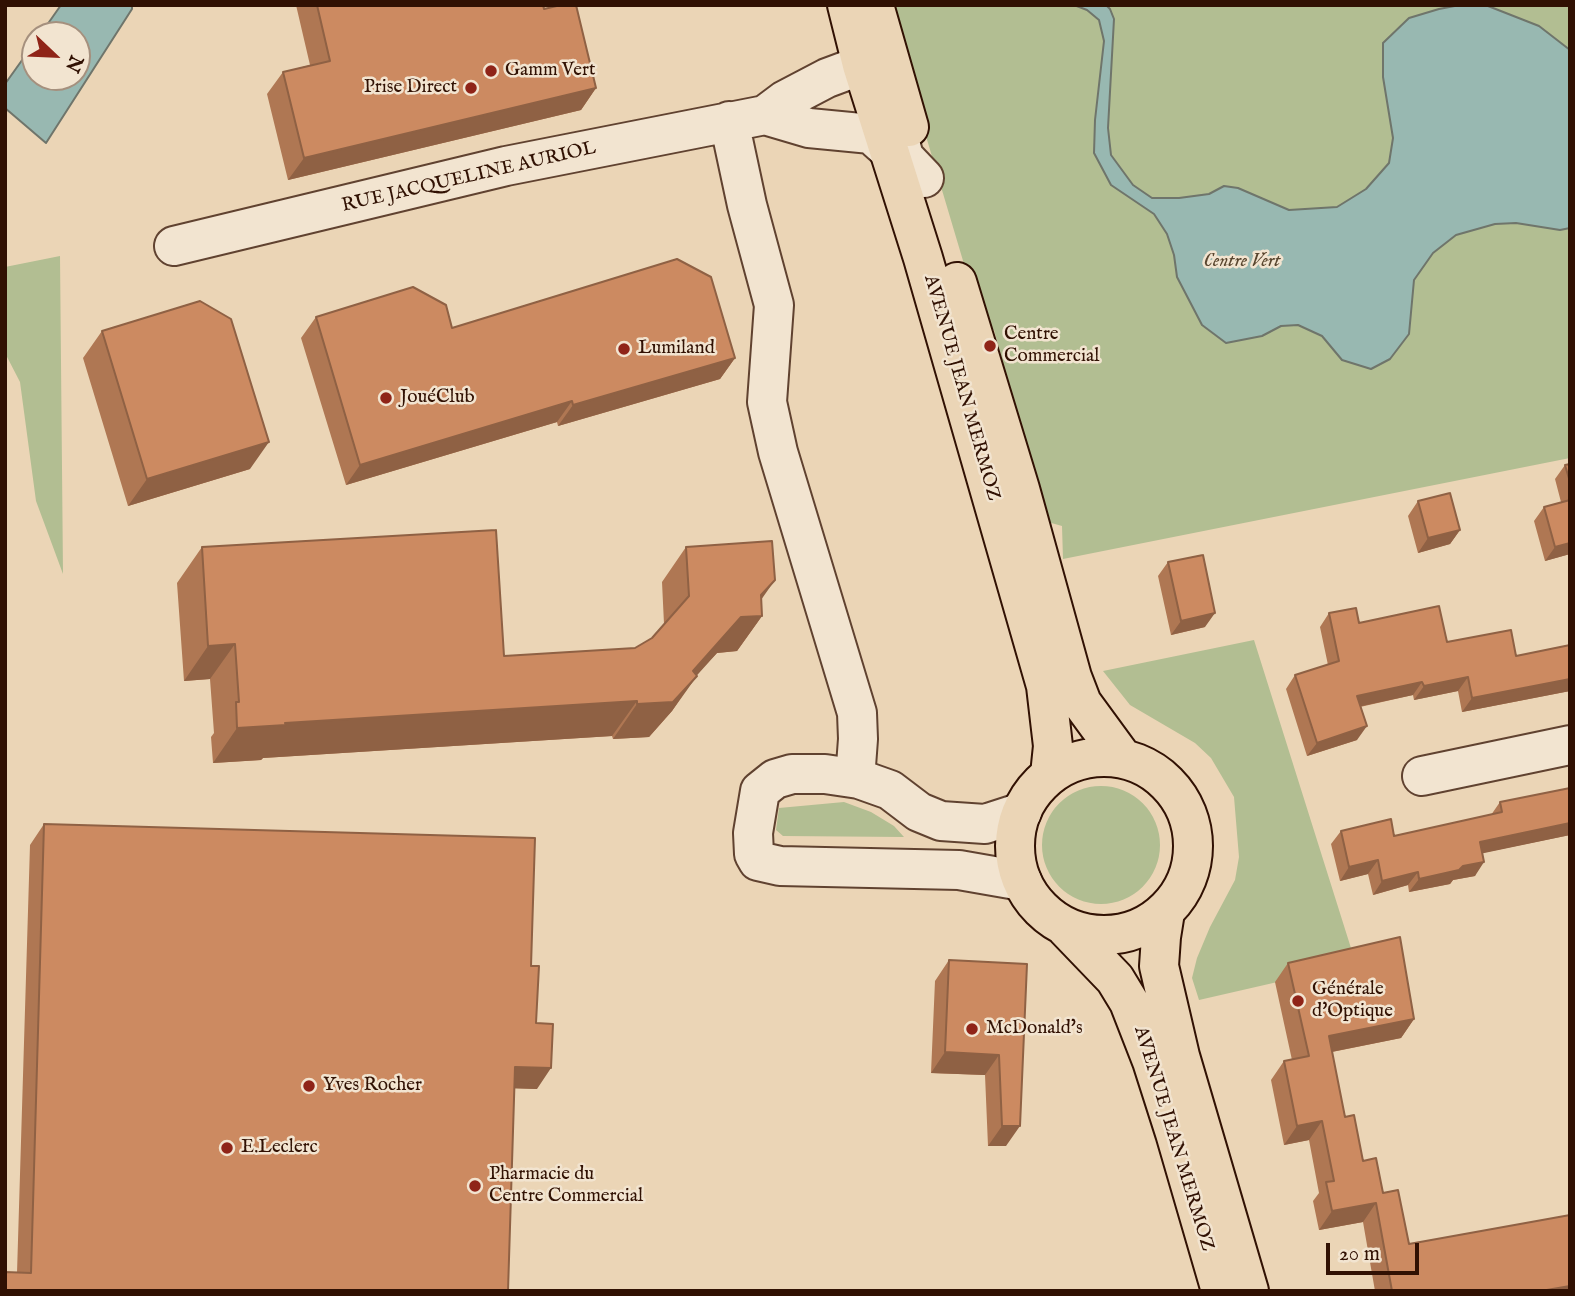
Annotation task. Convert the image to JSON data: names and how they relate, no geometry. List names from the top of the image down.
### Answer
{
  "streets": {
    "main road": ["AVENUE JEAN MERMOZ"],
    "street": ["RUE JACQUELINE AURIOL"]
  },
  "parks": ["Centre Vert"],
  "places": [
    "Gamm Vert",
    "Prise Direct",
    "Centre Commercial",
    "Lumiland",
    "JouéClub",
    "Générale d'Optique",
    "McDonald's",
    "Yves Rocher",
    "E.Leclerc",
    "Pharmacie du Centre Commercial"
  ],
  "scale_bar": "20 m",
  "north": "bottom right"
}
